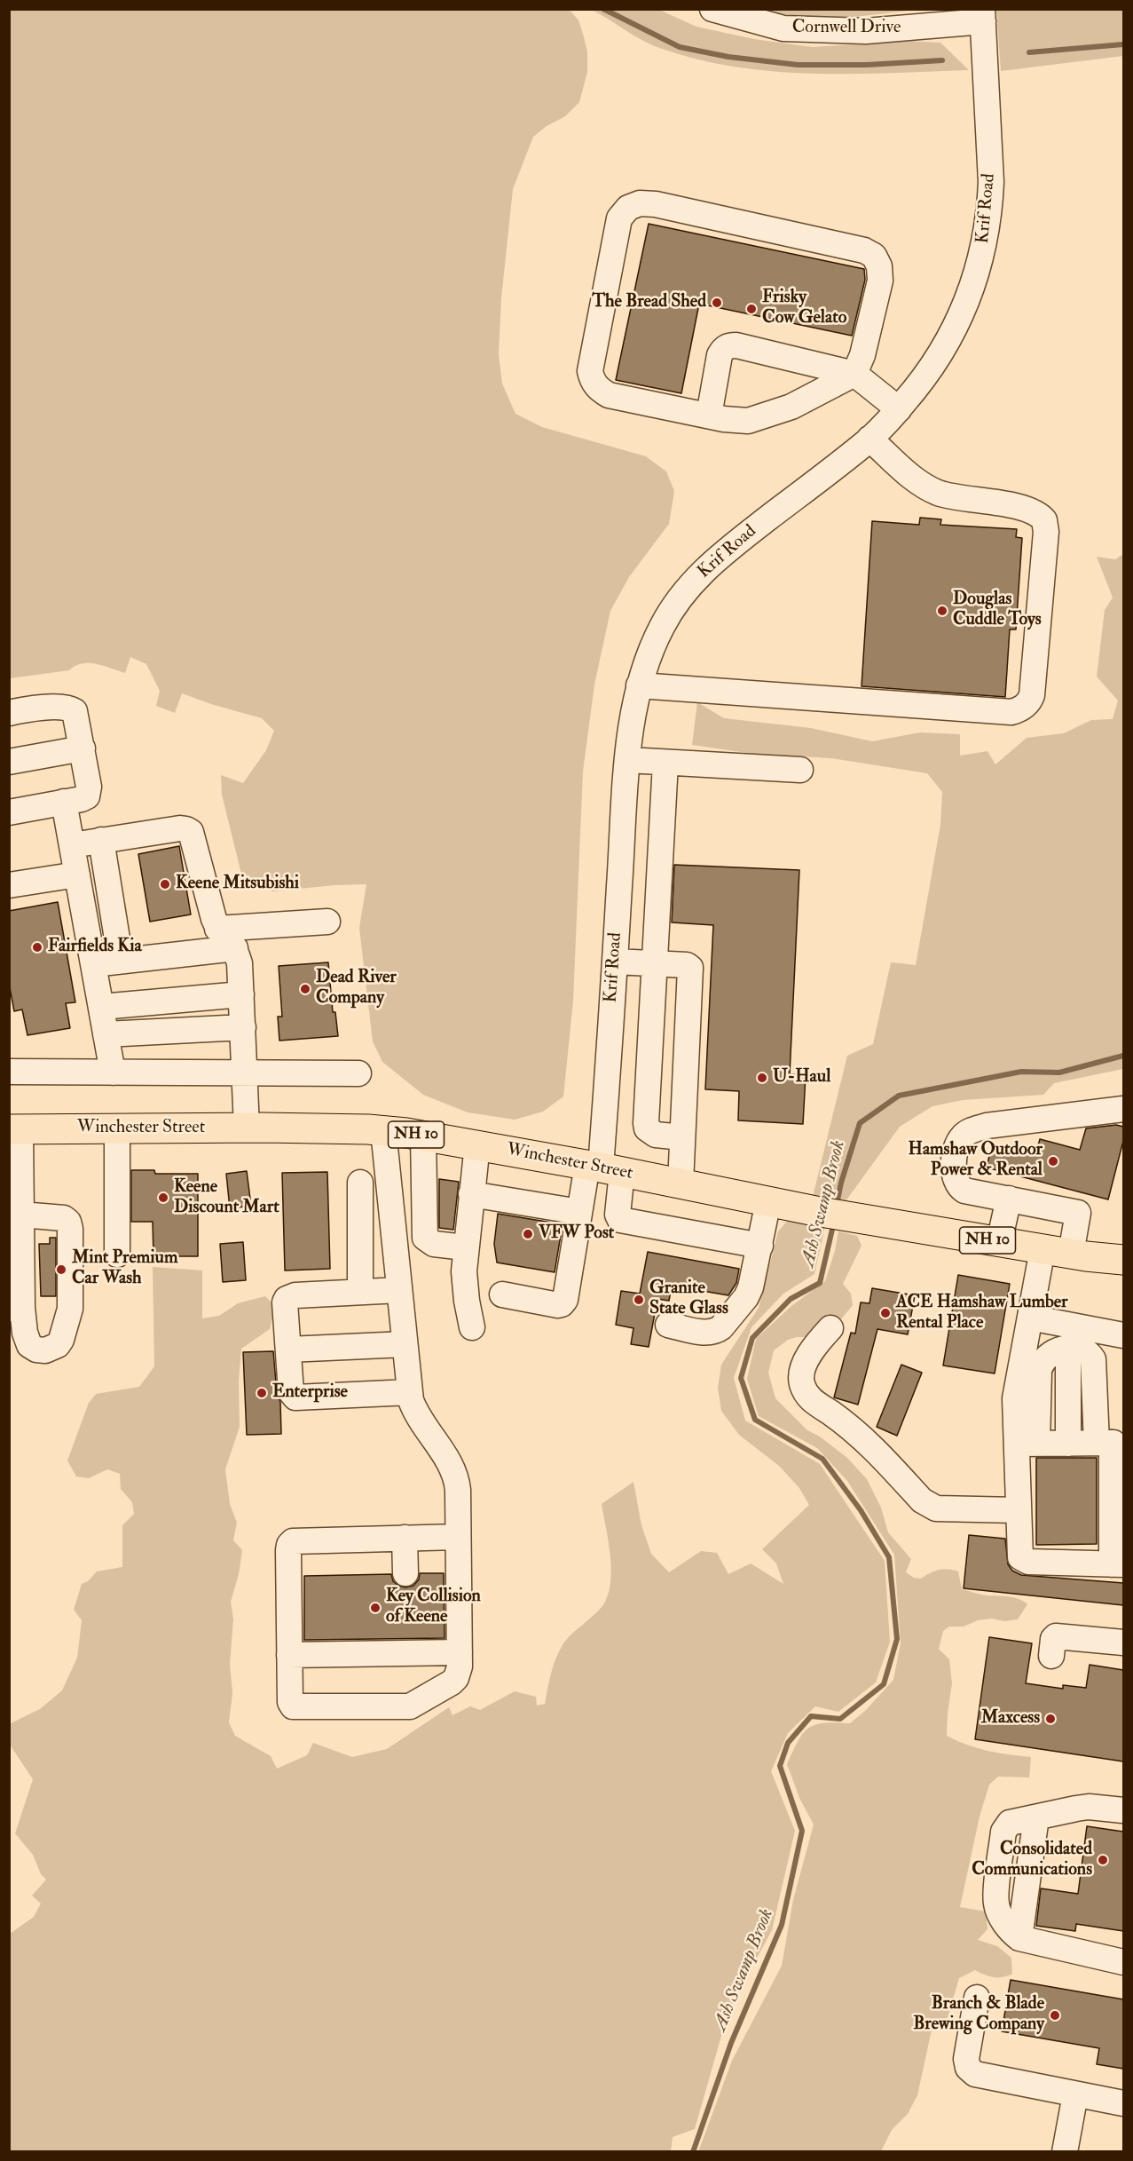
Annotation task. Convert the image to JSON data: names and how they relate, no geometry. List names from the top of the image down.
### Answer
{
  "streets": {
    "main road": ["Winchester Street", "NH 10"],
    "street": ["Cornwell Drive", "Krif Road"]
  },
  "crossings": [
    ["Cornwell Drive", "Krif Road"],
    ["Krif Road", "Winchester Street"]
  ],
  "water": ["Ash Swamp Brook"],
  "places": [
    "The Bread Shed",
    "Frisky Cow Gelato",
    "Douglas Cuddle Toys",
    "Keene Mitsubishi",
    "Fairfields Kia",
    "Dead River Company",
    "U-Haul",
    "Hamshaw Outdoor Power & Rental",
    "Keene Discount Mart",
    "VFW Post",
    "Mint Premium Car Wash",
    "Granite State Glass",
    "ACE Hamshaw Lumber Rental Place",
    "Enterprise",
    "Key Collision of Keene",
    "Maxcess",
    "Consolidated Communications",
    "Branch & Blade Brewing Company"
  ]
}
